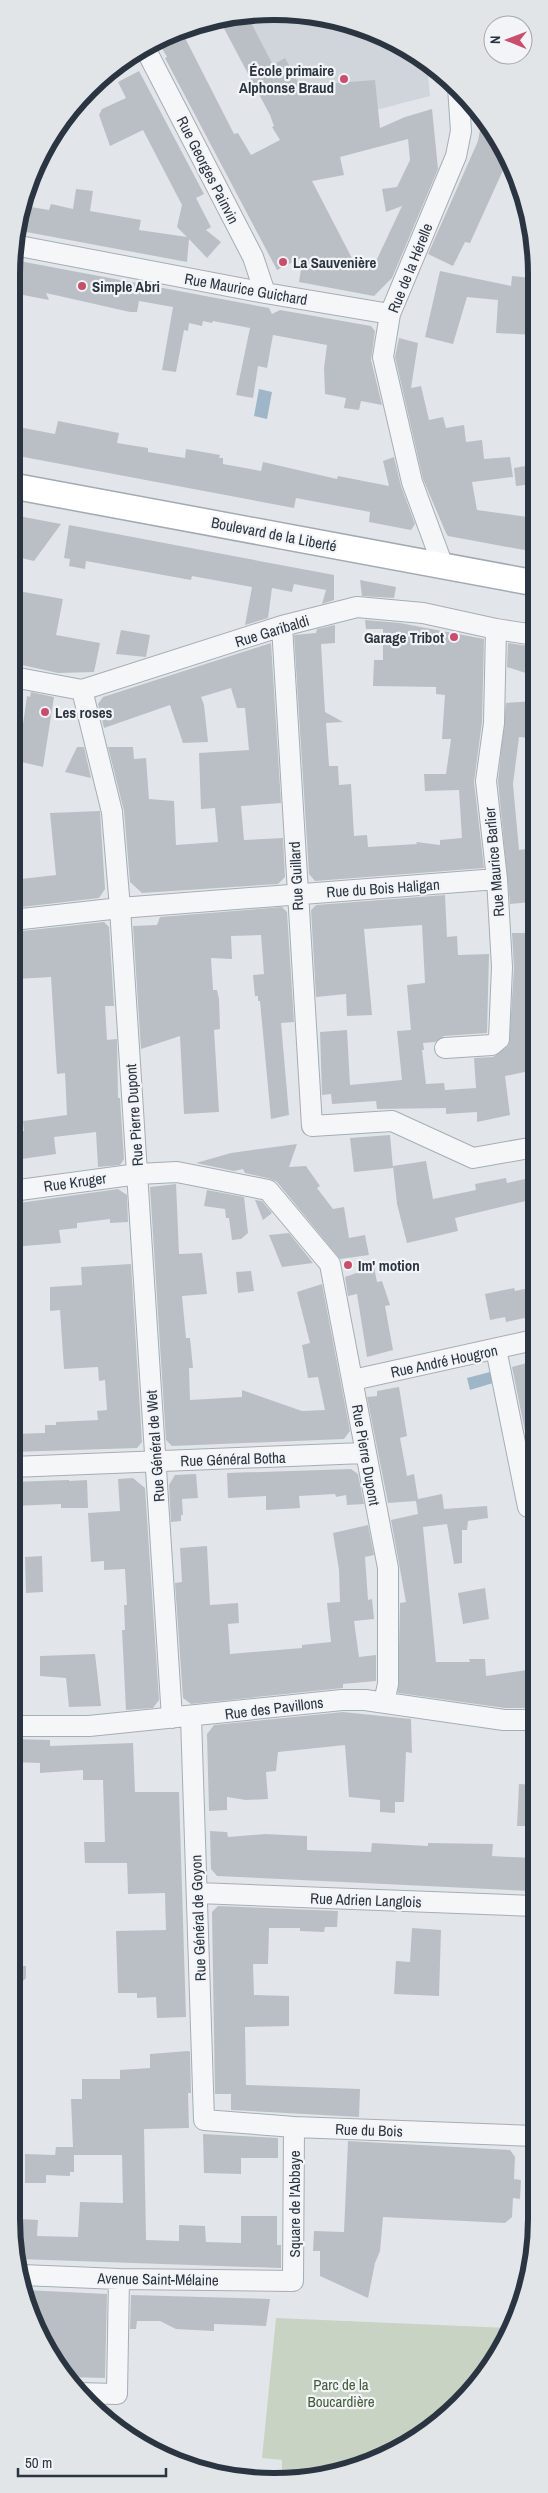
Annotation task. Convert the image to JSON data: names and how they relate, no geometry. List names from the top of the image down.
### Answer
{
  "streets": {
    "main road": ["Boulevard de la Liberté"],
    "street": [
      "Rue Georges Painvin",
      "Rue de la Hérelle",
      "Rue Maurice Guichard",
      "Rue Garibaldi",
      "Rue Maurice Barlier",
      "Rue Guillard",
      "Rue du Bois Haligan",
      "Rue Pierre Dupont",
      "Rue Kruger",
      "Rue André Hougron",
      "Rue Général de Wet",
      "Rue Général Botha",
      "Rue des Pavillons",
      "Rue Adrien Langlois",
      "Rue Général de Goyon",
      "Rue du Bois",
      "Square de l'Abbaye",
      "Avenue Saint-Mélaine"
    ]
  },
  "crossings": [
    ["Rue Georges Painvin", "Rue Maurice Guichard"],
    ["Rue de la Hérelle", "Rue Maurice Guichard"],
    ["Rue de la Hérelle", "Boulevard de la Liberté"],
    ["Rue Garibaldi", "Rue Maurice Barlier"],
    ["Rue Garibaldi", "Rue Guillard"],
    ["Rue Garibaldi", "Rue Pierre Dupont"],
    ["Rue Maurice Barlier", "Rue du Bois Haligan"],
    ["Rue Guillard", "Rue du Bois Haligan"],
    ["Rue du Bois Haligan", "Rue Pierre Dupont"],
    ["Rue Pierre Dupont", "Rue Kruger"],
    ["Rue Pierre Dupont", "Rue André Hougron"],
    ["Rue Pierre Dupont", "Rue Général de Wet"],
    ["Rue Pierre Dupont", "Rue Général Botha"],
    ["Rue Pierre Dupont", "Rue des Pavillons"],
    ["Rue Kruger", "Rue Général de Wet"],
    ["Rue Général de Wet", "Rue Général Botha"],
    ["Rue Général de Wet", "Rue des Pavillons"],
    ["Rue Général de Wet", "Rue Général de Goyon"],
    ["Rue des Pavillons", "Rue Général de Goyon"],
    ["Rue Adrien Langlois", "Rue Général de Goyon"],
    ["Rue Général de Goyon", "Rue du Bois"],
    ["Rue du Bois", "Square de l'Abbaye"],
    ["Square de l'Abbaye", "Avenue Saint-Mélaine"]
  ],
  "parks": ["Parc de la Boucardière"],
  "places": [
    "École primaire Alphonse Braud",
    "La Sauvenière",
    "Simple Abri",
    "Garage Tribot",
    "Les roses",
    "Im' motion"
  ],
  "scale_bar": "50 m",
  "north": "left"
}
